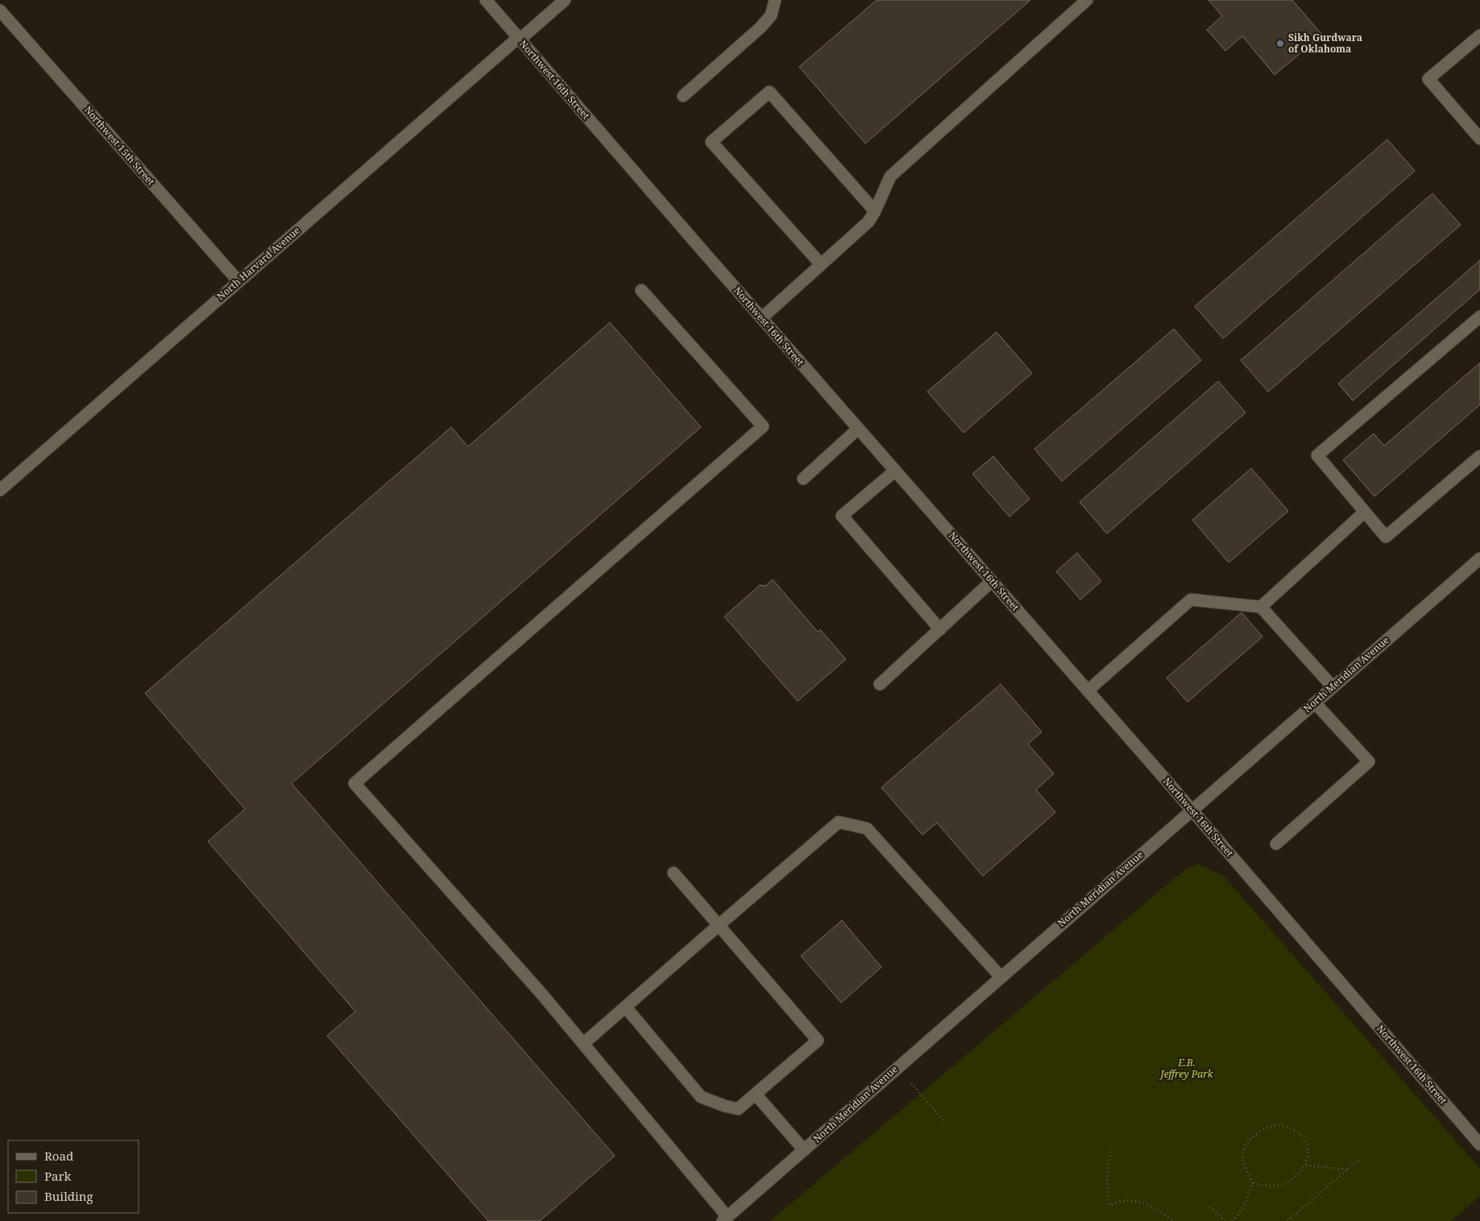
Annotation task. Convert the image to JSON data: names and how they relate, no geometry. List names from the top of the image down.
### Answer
{
  "streets": {
    "street": [
      "Northwest 16th Street",
      "Northwest 15th Street",
      "North Harvard Avenue",
      "North Meridian Avenue"
    ]
  },
  "crossings": [
    ["Northwest 16th Street", "North Harvard Avenue"],
    ["Northwest 16th Street", "North Meridian Avenue"],
    ["Northwest 15th Street", "North Harvard Avenue"]
  ],
  "parks": ["E.B. Jeffrey Park"],
  "places": ["Sikh Gurdwara of Oklahoma"],
  "legend": ["Road", "Park", "Building"]
}
